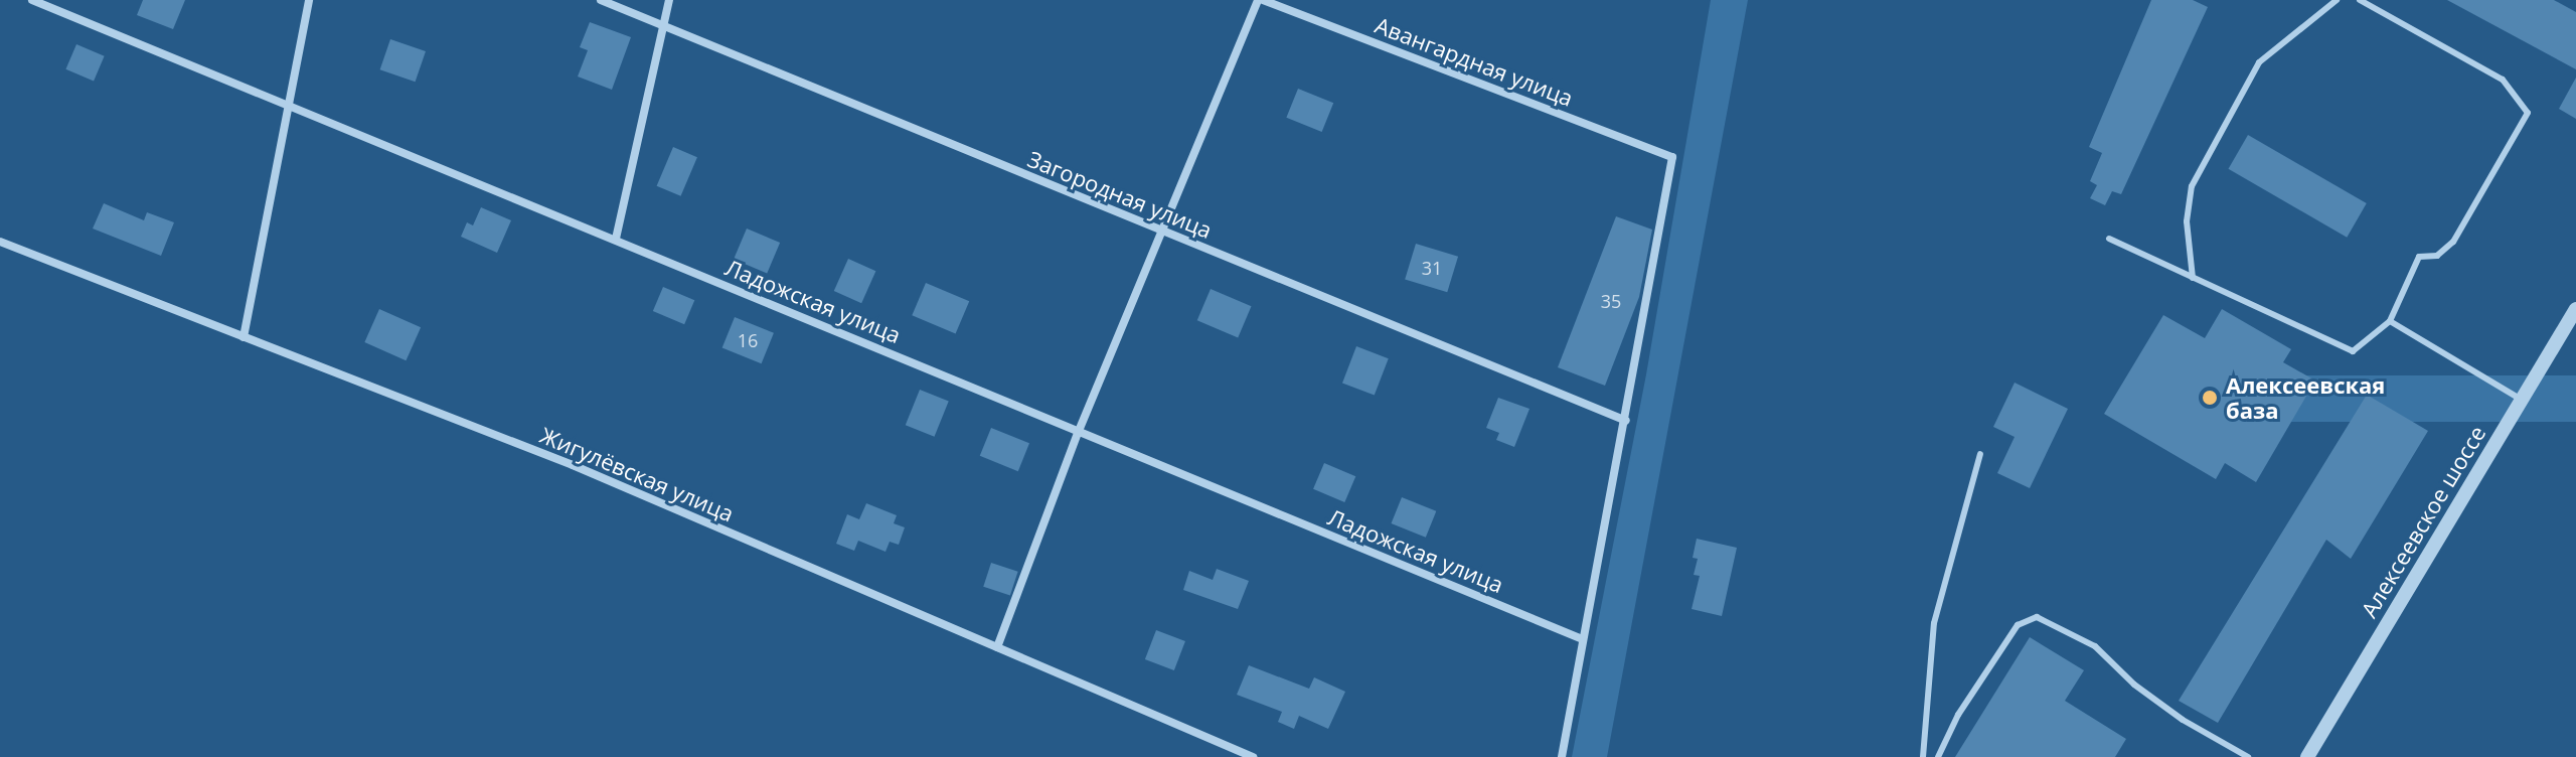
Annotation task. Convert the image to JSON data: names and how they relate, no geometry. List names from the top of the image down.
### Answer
{
  "streets": {
    "street": [
      "Авангардная улица",
      "Загородная улица",
      "Ладожская улица",
      "Жигулёвская улица",
      "Алексеевское шоссе"
    ]
  },
  "crossings": [
    ["Авангардная улица", "Загородная улица"]
  ],
  "places": ["Алексеевская база"],
  "house_numbers": ["31", "35", "16"]
}
